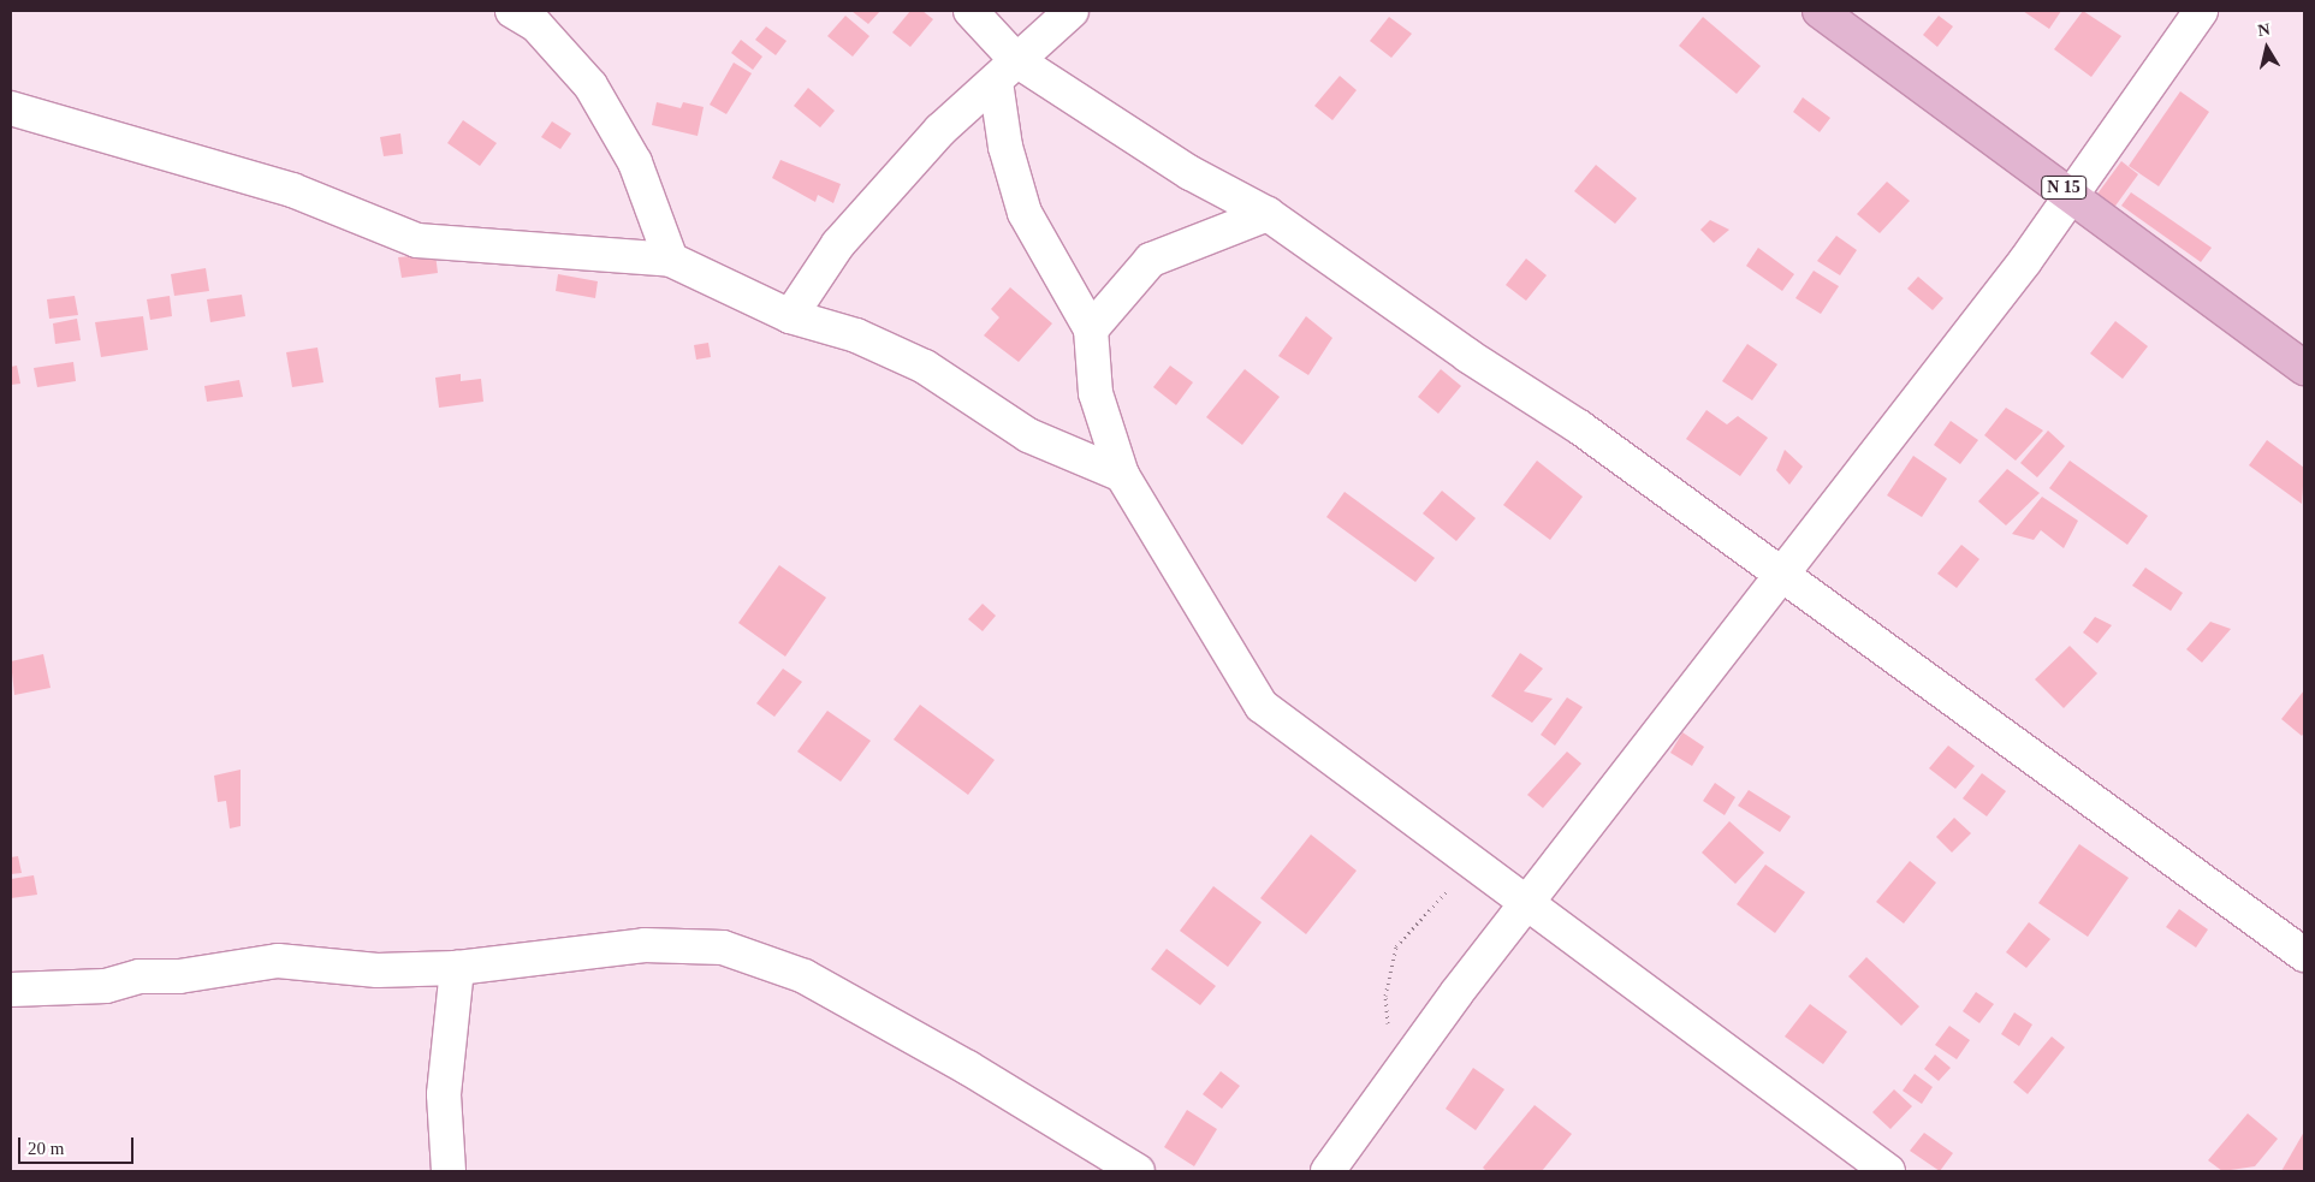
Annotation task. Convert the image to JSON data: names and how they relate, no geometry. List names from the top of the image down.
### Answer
{
  "streets": {
    "main road": ["N 15"]
  },
  "scale_bar": "20 m",
  "north": "top"
}
